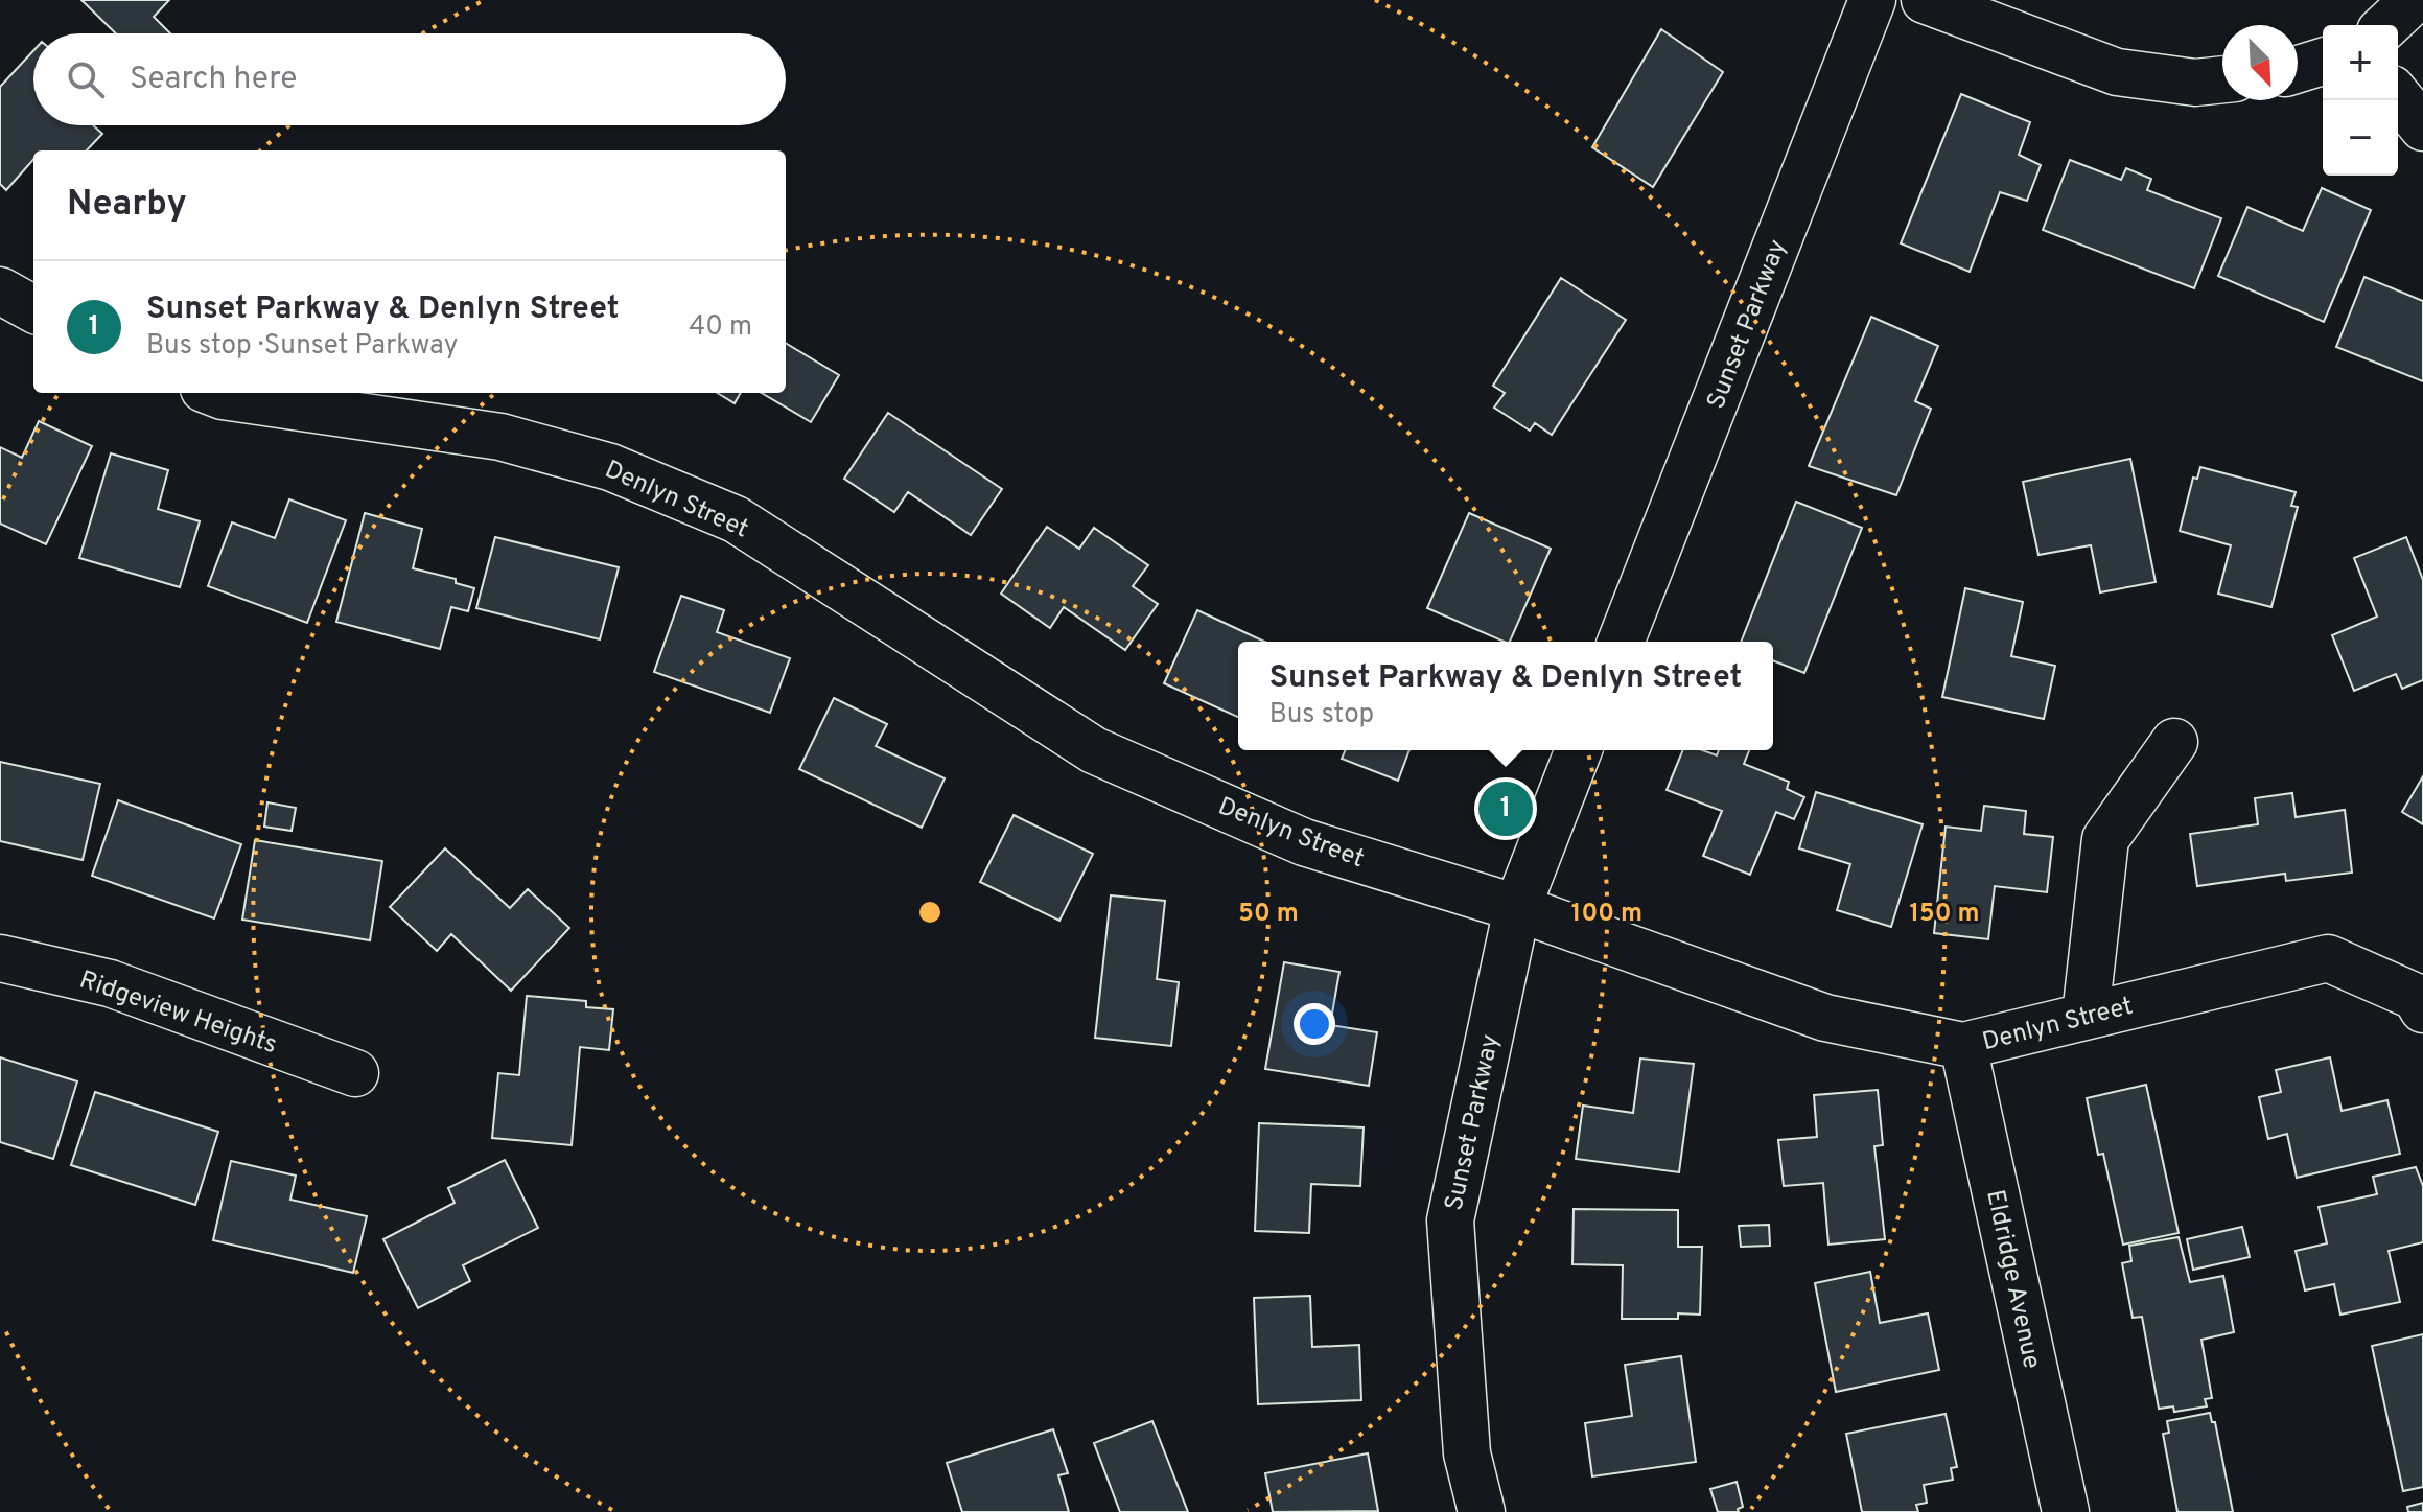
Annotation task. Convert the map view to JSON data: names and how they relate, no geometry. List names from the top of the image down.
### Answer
{
  "streets": {
    "street": [
      "Sunset Parkway",
      "Denlyn Street",
      "Ridgeview Heights",
      "Eldridge Avenue"
    ]
  },
  "crossings": [
    ["Sunset Parkway", "Denlyn Street"],
    ["Denlyn Street", "Eldridge Avenue"]
  ],
  "north": "bottom right",
  "page": {
    "map_buttons": ["+", "−"],
    "search": "Search here",
    "heading": "Nearby",
    "list": [
      {
        "mark": "1",
        "name": "Sunset Parkway & Denlyn Street",
        "note": "Bus stop · Sunset Parkway",
        "value": "40 m"
      }
    ],
    "popup": ["Sunset Parkway & Denlyn Street", "Bus stop"],
    "pins": "1"
  },
  "rings": ["50 m", "100 m", "150 m"]
}
